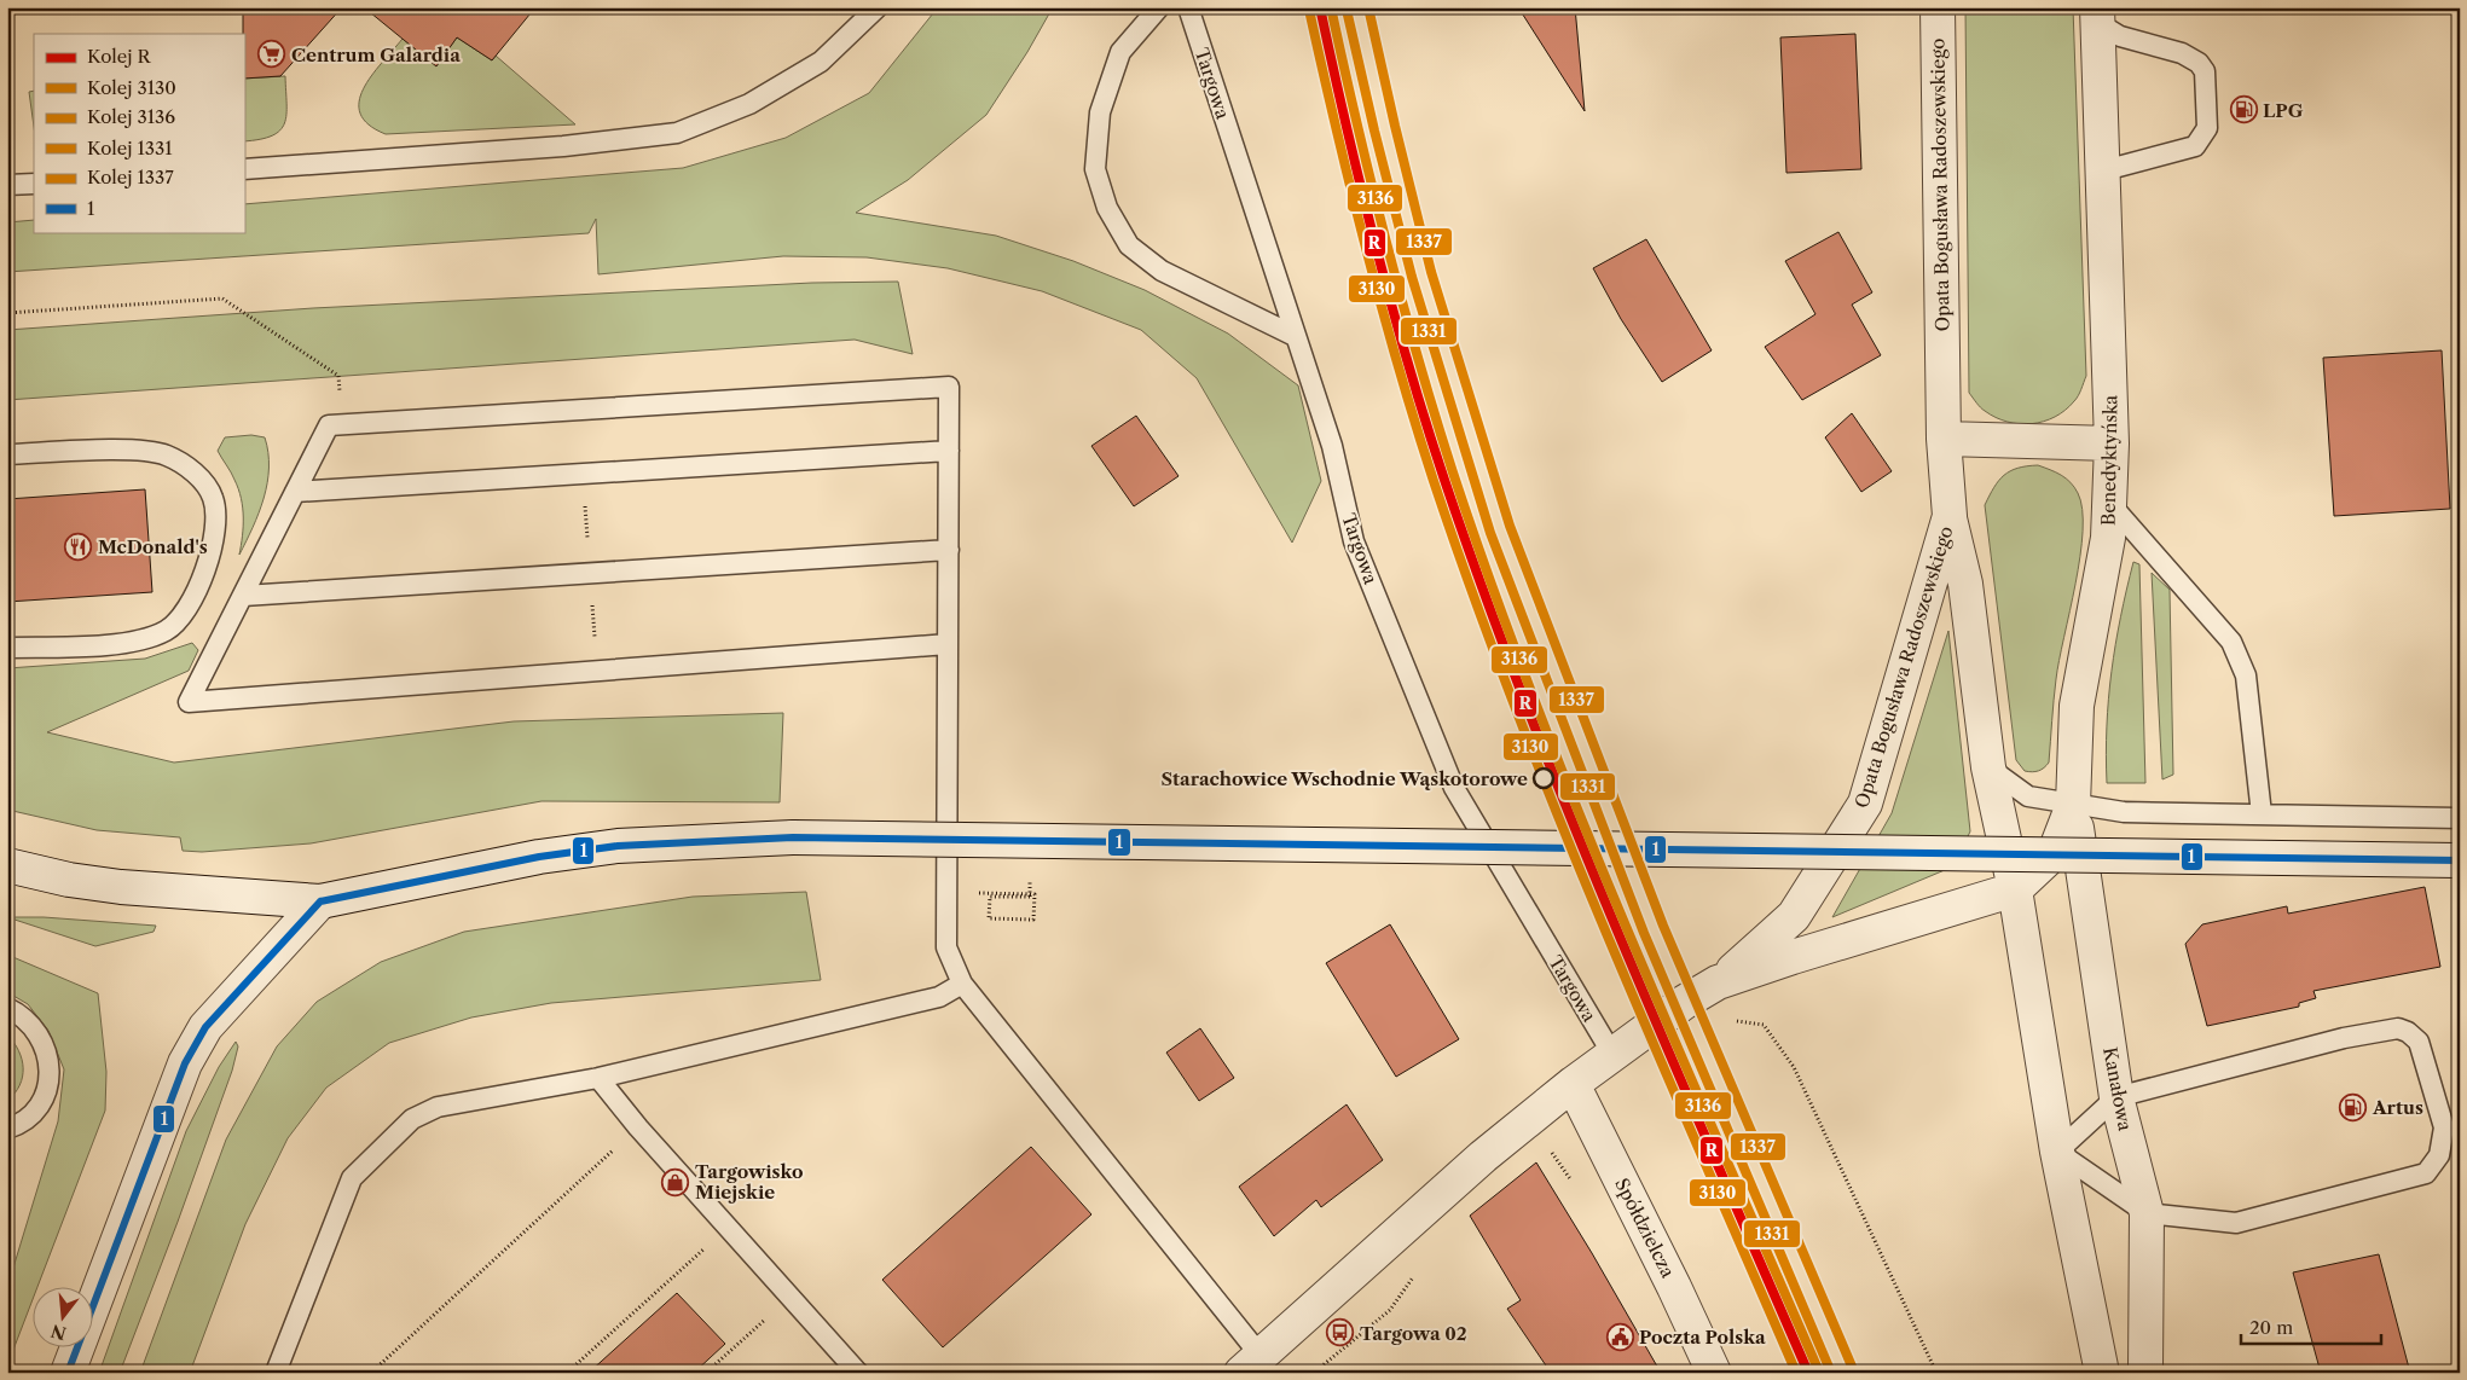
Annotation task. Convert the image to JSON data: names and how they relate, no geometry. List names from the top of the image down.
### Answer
{
  "streets": {
    "street": [
      "Opata Bogusława Radoszewskiego",
      "Benedyktyńska",
      "Kanałowa",
      "Spółdzielcza"
    ],
    "lane": ["Targowa"]
  },
  "crossings": [
    ["Benedyktyńska", "Kanałowa"]
  ],
  "places": {
    "supermarket": ["Centrum Galardia"],
    "fuel station": ["LPG", "Artus"],
    "restaurant": ["McDonald's"],
    "other": ["Starachowice Wschodnie Wąskotorowe"],
    "shop": ["Targowisko Miejskie"],
    "bus stop": ["Targowa 02"],
    "public building": ["Poczta Polska"]
  },
  "lines": [
    "rail line R",
    "rail line 3136",
    "rail line 1337",
    "rail line 3130",
    "rail line 1331",
    "transit line 1"
  ],
  "legend": [
    "Kolej R",
    "Kolej 3130",
    "Kolej 3136",
    "Kolej 1331",
    "Kolej 1337",
    "1"
  ],
  "scale_bar": "20 m",
  "north": "bottom"
}
